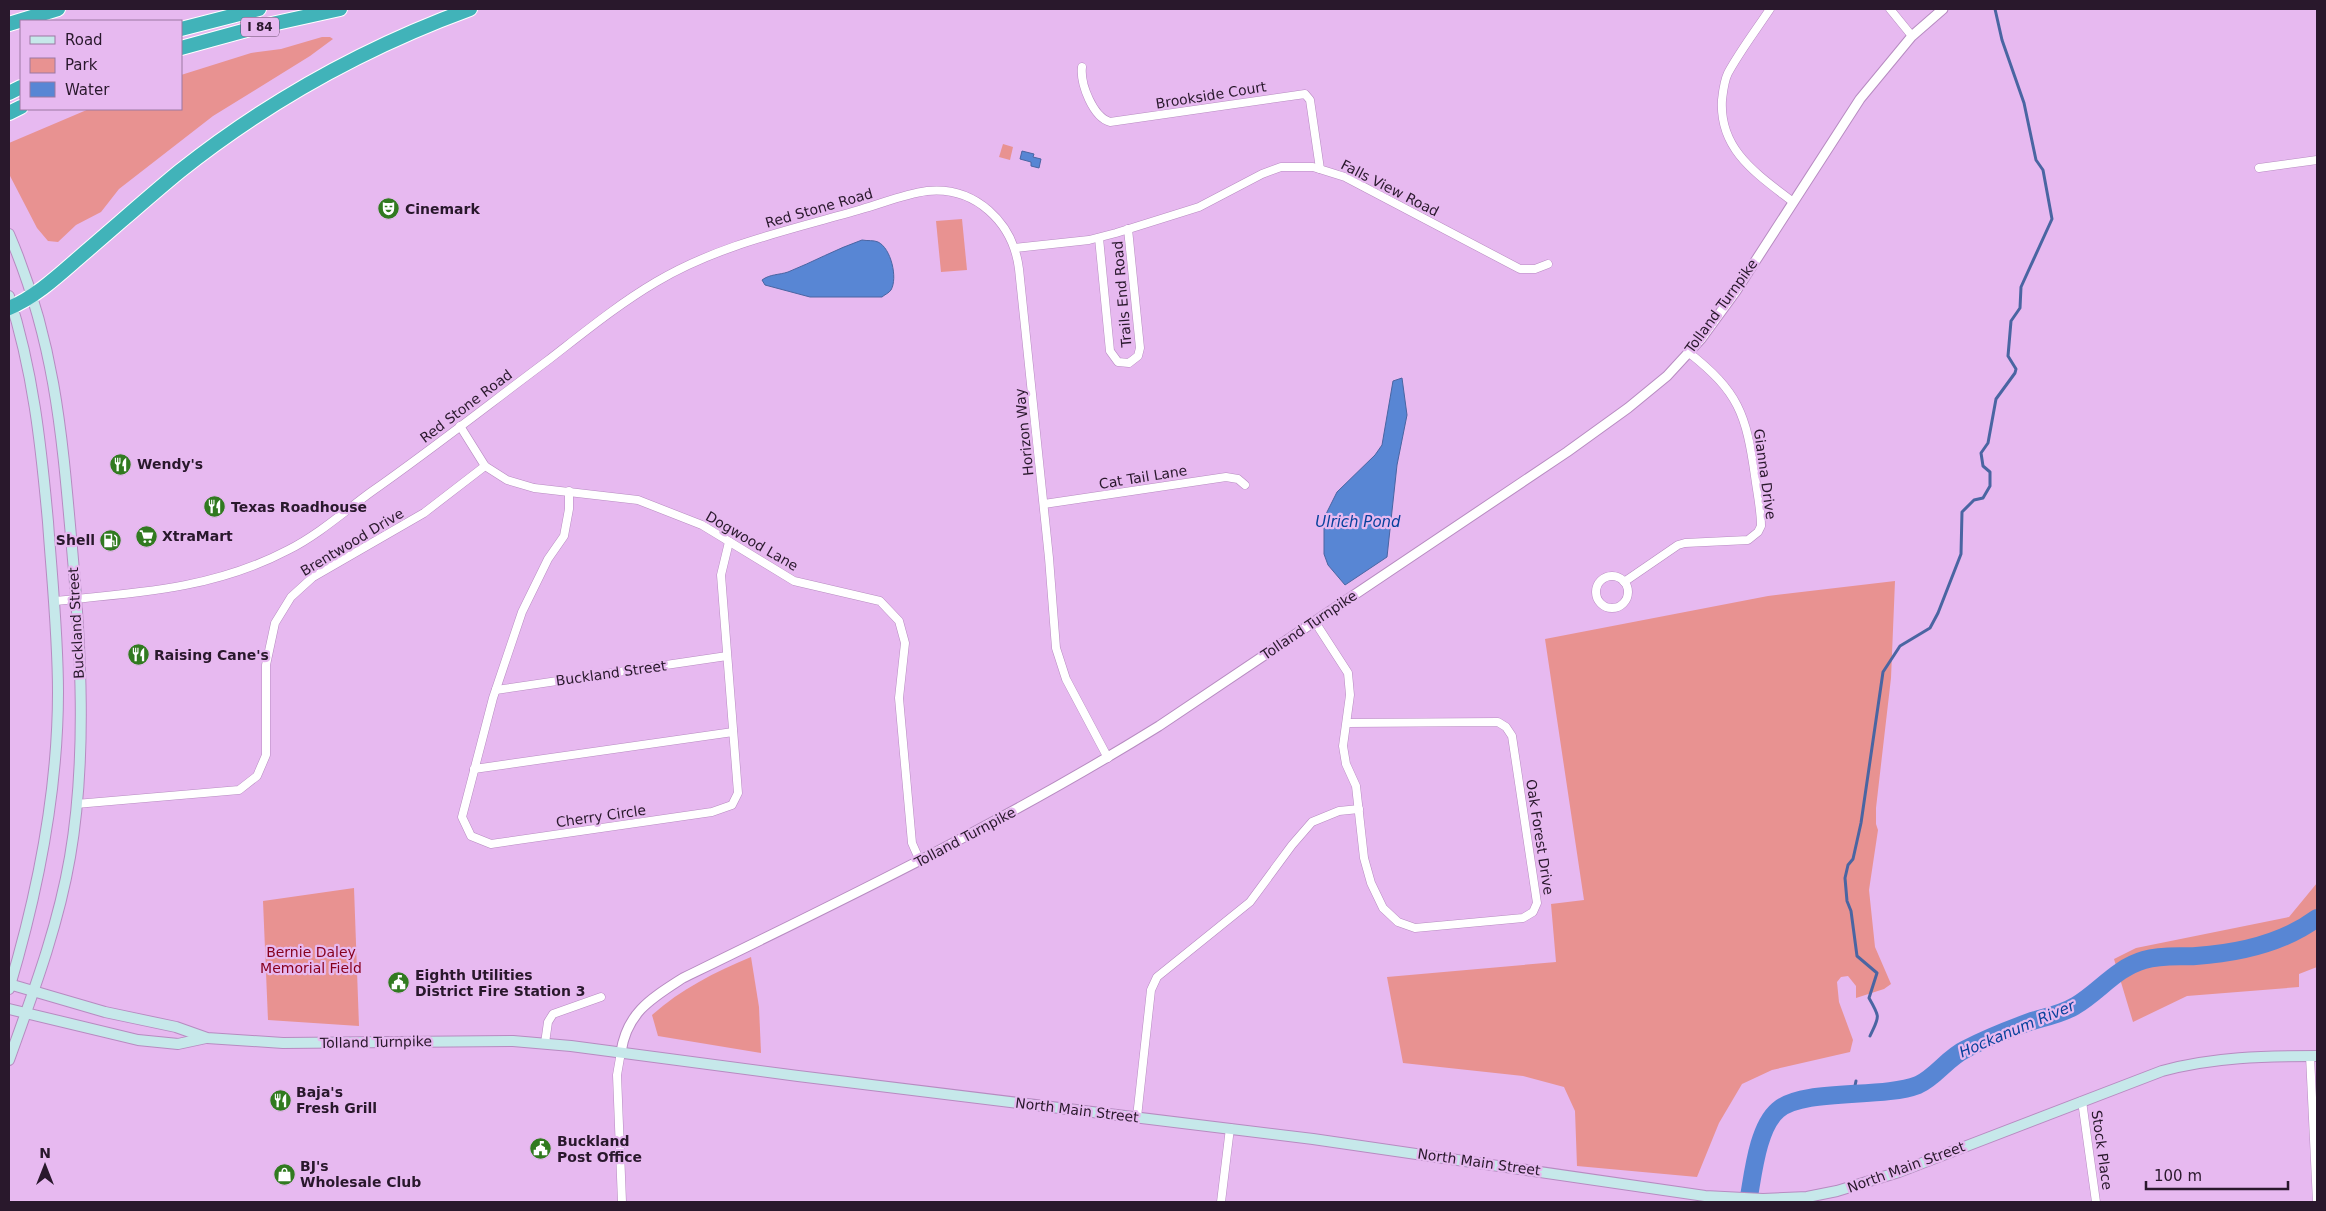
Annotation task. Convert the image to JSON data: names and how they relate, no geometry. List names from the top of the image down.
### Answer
{
  "streets": {
    "highway": ["I 84"],
    "main road": ["Tolland Turnpike", "Buckland Street", "North Main Street"],
    "street": [
      "Brookside Court",
      "Falls View Road",
      "Red Stone Road",
      "Trails End Road",
      "Horizon Way",
      "Gianna Drive",
      "Cat Tail Lane",
      "Dogwood Lane",
      "Brentwood Drive",
      "Cherry Circle",
      "Oak Forest Drive",
      "Stock Place"
    ]
  },
  "crossings": [
    ["Brookside Court", "Falls View Road"],
    ["Falls View Road", "Trails End Road"],
    ["Falls View Road", "Horizon Way"],
    ["Red Stone Road", "Horizon Way"],
    ["Red Stone Road", "Dogwood Lane"],
    ["Red Stone Road", "Buckland Street"],
    ["Tolland Turnpike", "Horizon Way"],
    ["Tolland Turnpike", "Gianna Drive"],
    ["Tolland Turnpike", "Dogwood Lane"],
    ["Tolland Turnpike", "Buckland Street"],
    ["Tolland Turnpike", "Oak Forest Drive"],
    ["Tolland Turnpike", "North Main Street"],
    ["Horizon Way", "Cat Tail Lane"],
    ["Dogwood Lane", "Brentwood Drive"],
    ["Dogwood Lane", "Cherry Circle"],
    ["Brentwood Drive", "Buckland Street"],
    ["Buckland Street", "Cherry Circle"],
    ["North Main Street", "Stock Place"]
  ],
  "water": ["Ulrich Pond", "Hockanum River"],
  "parks": ["Bernie Daley Memorial Field"],
  "places": {
    "theatre": ["Cinemark"],
    "restaurant": [
      "Wendy's",
      "Texas Roadhouse",
      "Raising Cane's",
      "Baja's Fresh Grill"
    ],
    "supermarket": ["XtraMart"],
    "fuel station": ["Shell"],
    "public building": ["Eighth Utilities District Fire Station 3", "Buckland Post Office"],
    "shop": ["BJ's Wholesale Club"]
  },
  "legend": ["Road", "Park", "Water"],
  "scale_bar": "100 m",
  "north": "top"
}
